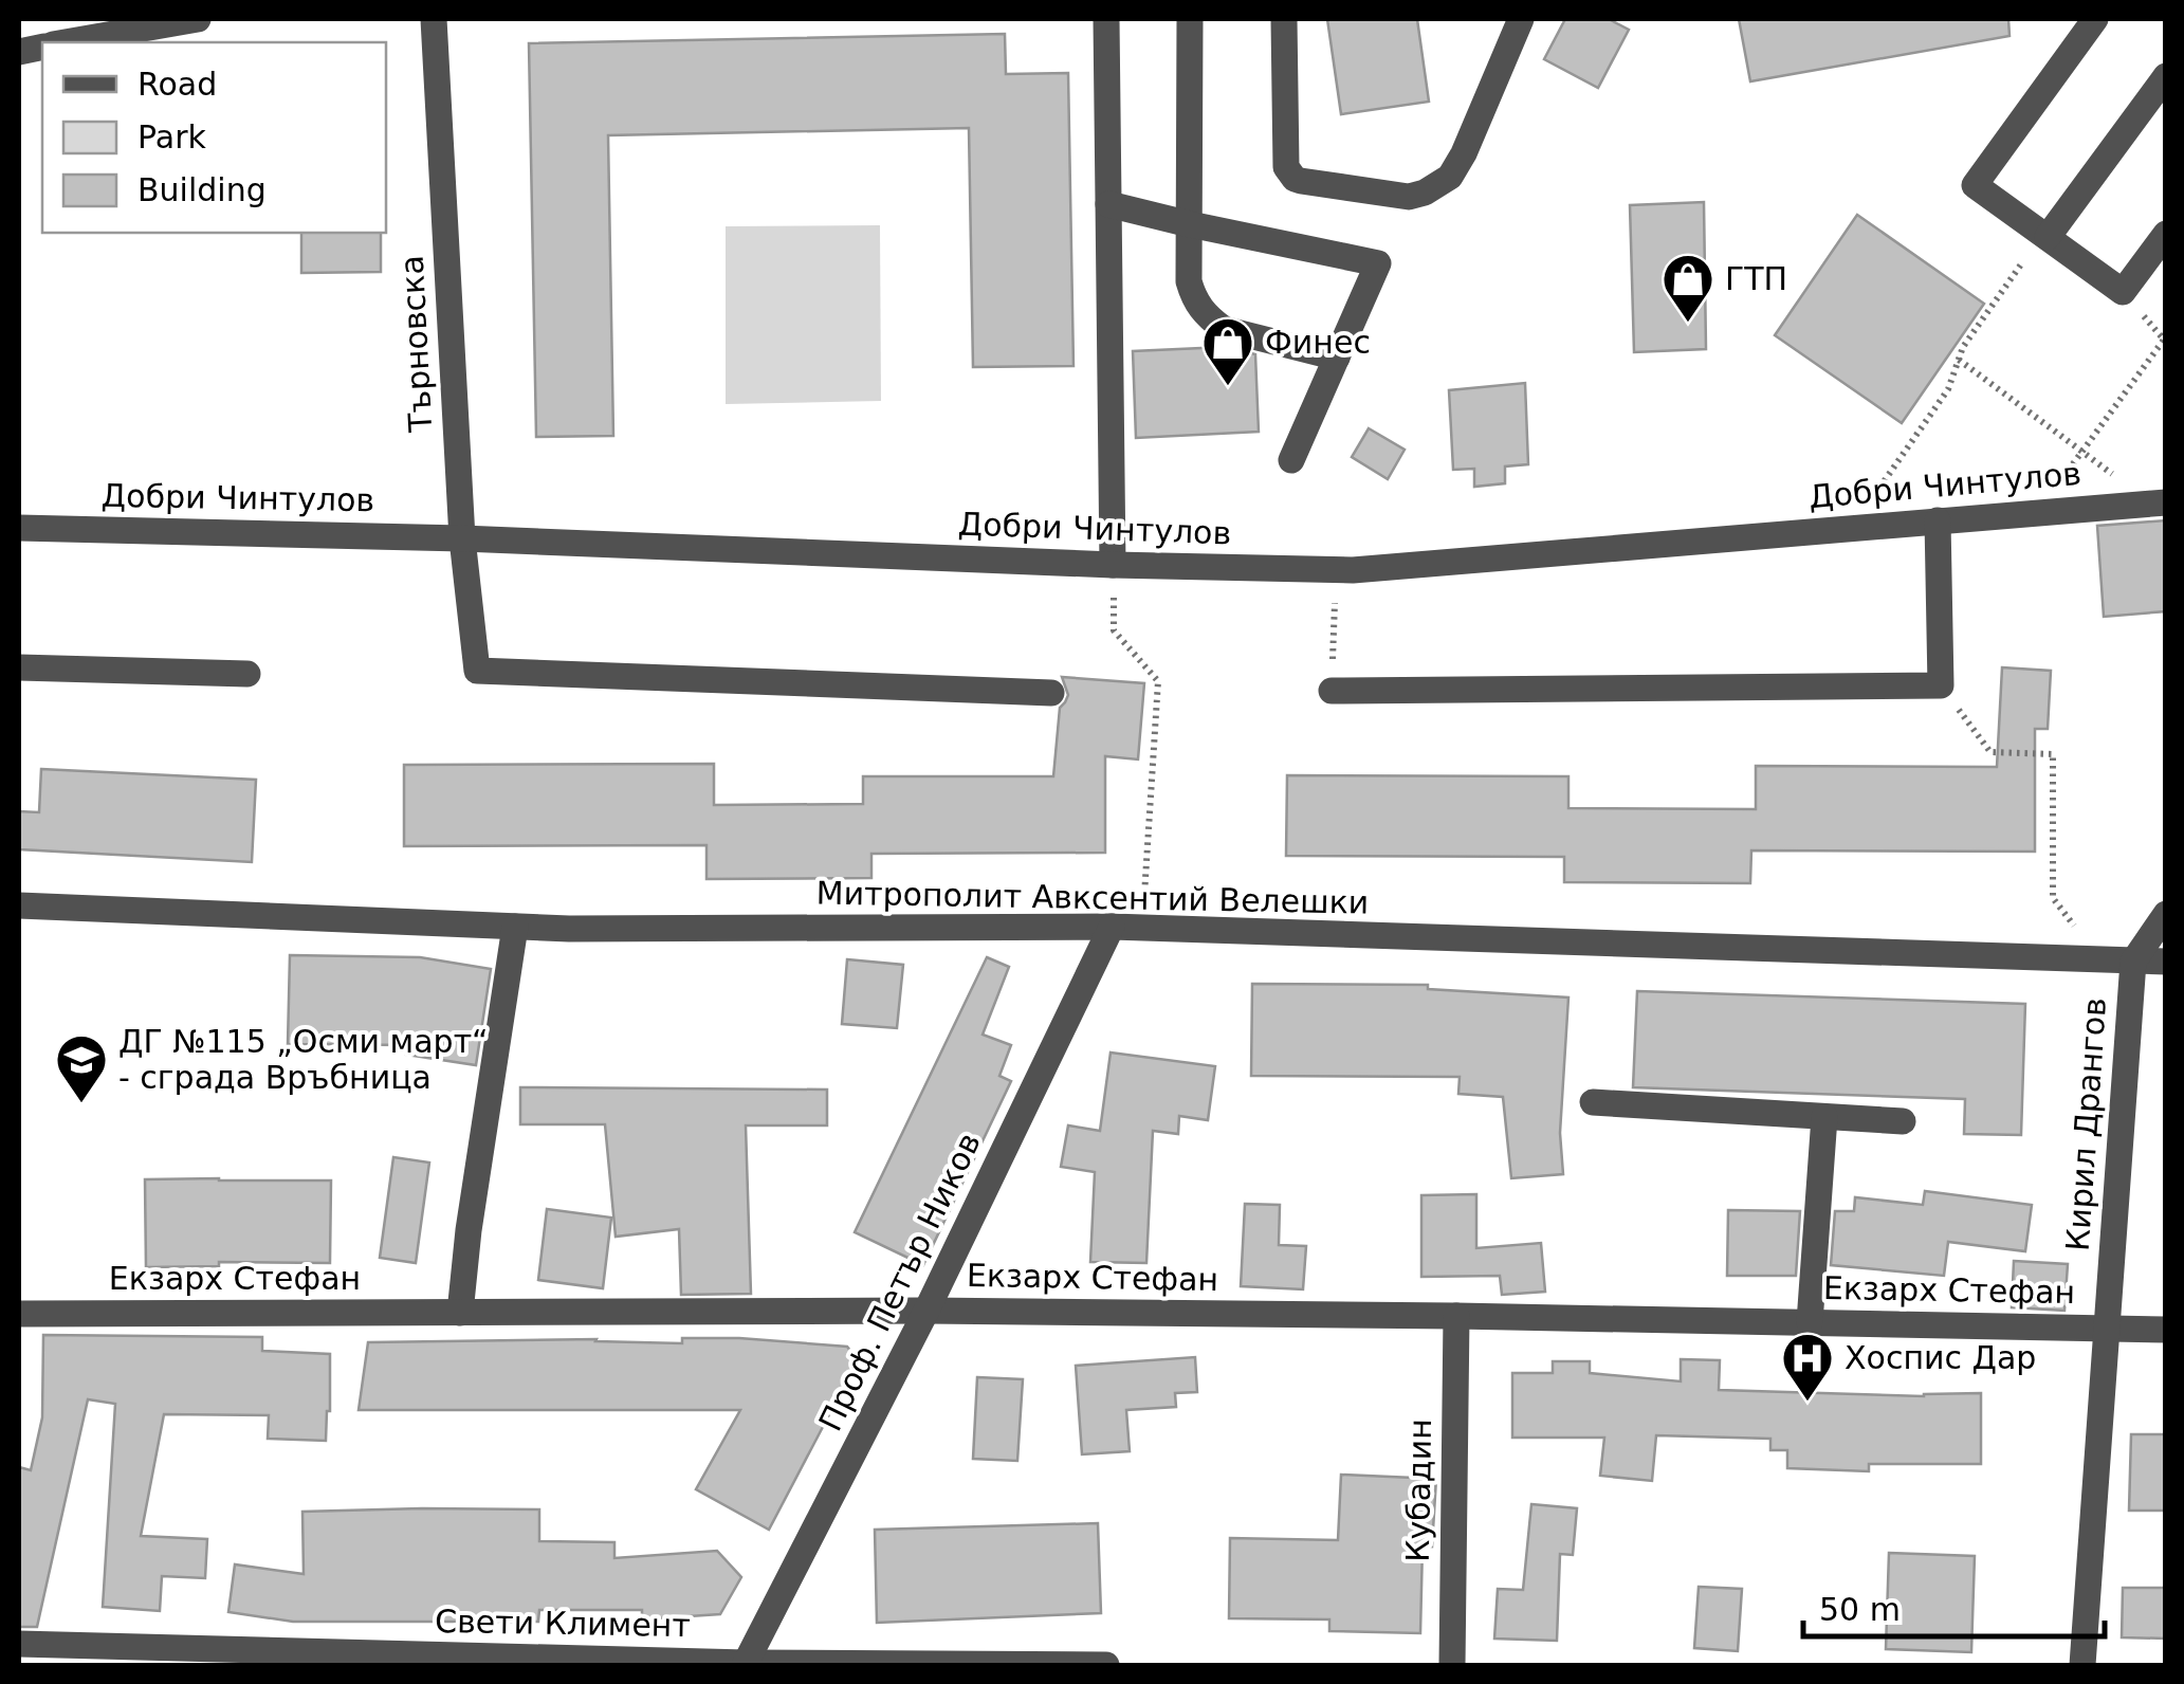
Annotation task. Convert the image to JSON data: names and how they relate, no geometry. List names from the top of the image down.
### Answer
{
  "streets": {
    "street": [
      "Търновска",
      "Добри Чинтулов",
      "Митрополит Авксентий Велешки",
      "Кирил Дрангов",
      "Екзарх Стефан",
      "Проф. Петър Ников",
      "Кубадин",
      "Свети Климент"
    ]
  },
  "crossings": [
    ["Търновска", "Добри Чинтулов"],
    ["Митрополит Авксентий Велешки", "Кирил Дрангов"],
    ["Митрополит Авксентий Велешки", "Проф. Петър Ников"],
    ["Кирил Дрангов", "Екзарх Стефан"],
    ["Екзарх Стефан", "Проф. Петър Ников"],
    ["Екзарх Стефан", "Кубадин"],
    ["Проф. Петър Ников", "Свети Климент"]
  ],
  "places": {
    "shop": ["ГТП", "Финес"],
    "school or university": ["ДГ №115 „Осми март“ - сграда Връбница"],
    "hospital": ["Хоспис Дар"]
  },
  "legend": ["Road", "Park", "Building"],
  "scale_bar": "50 m"
}
